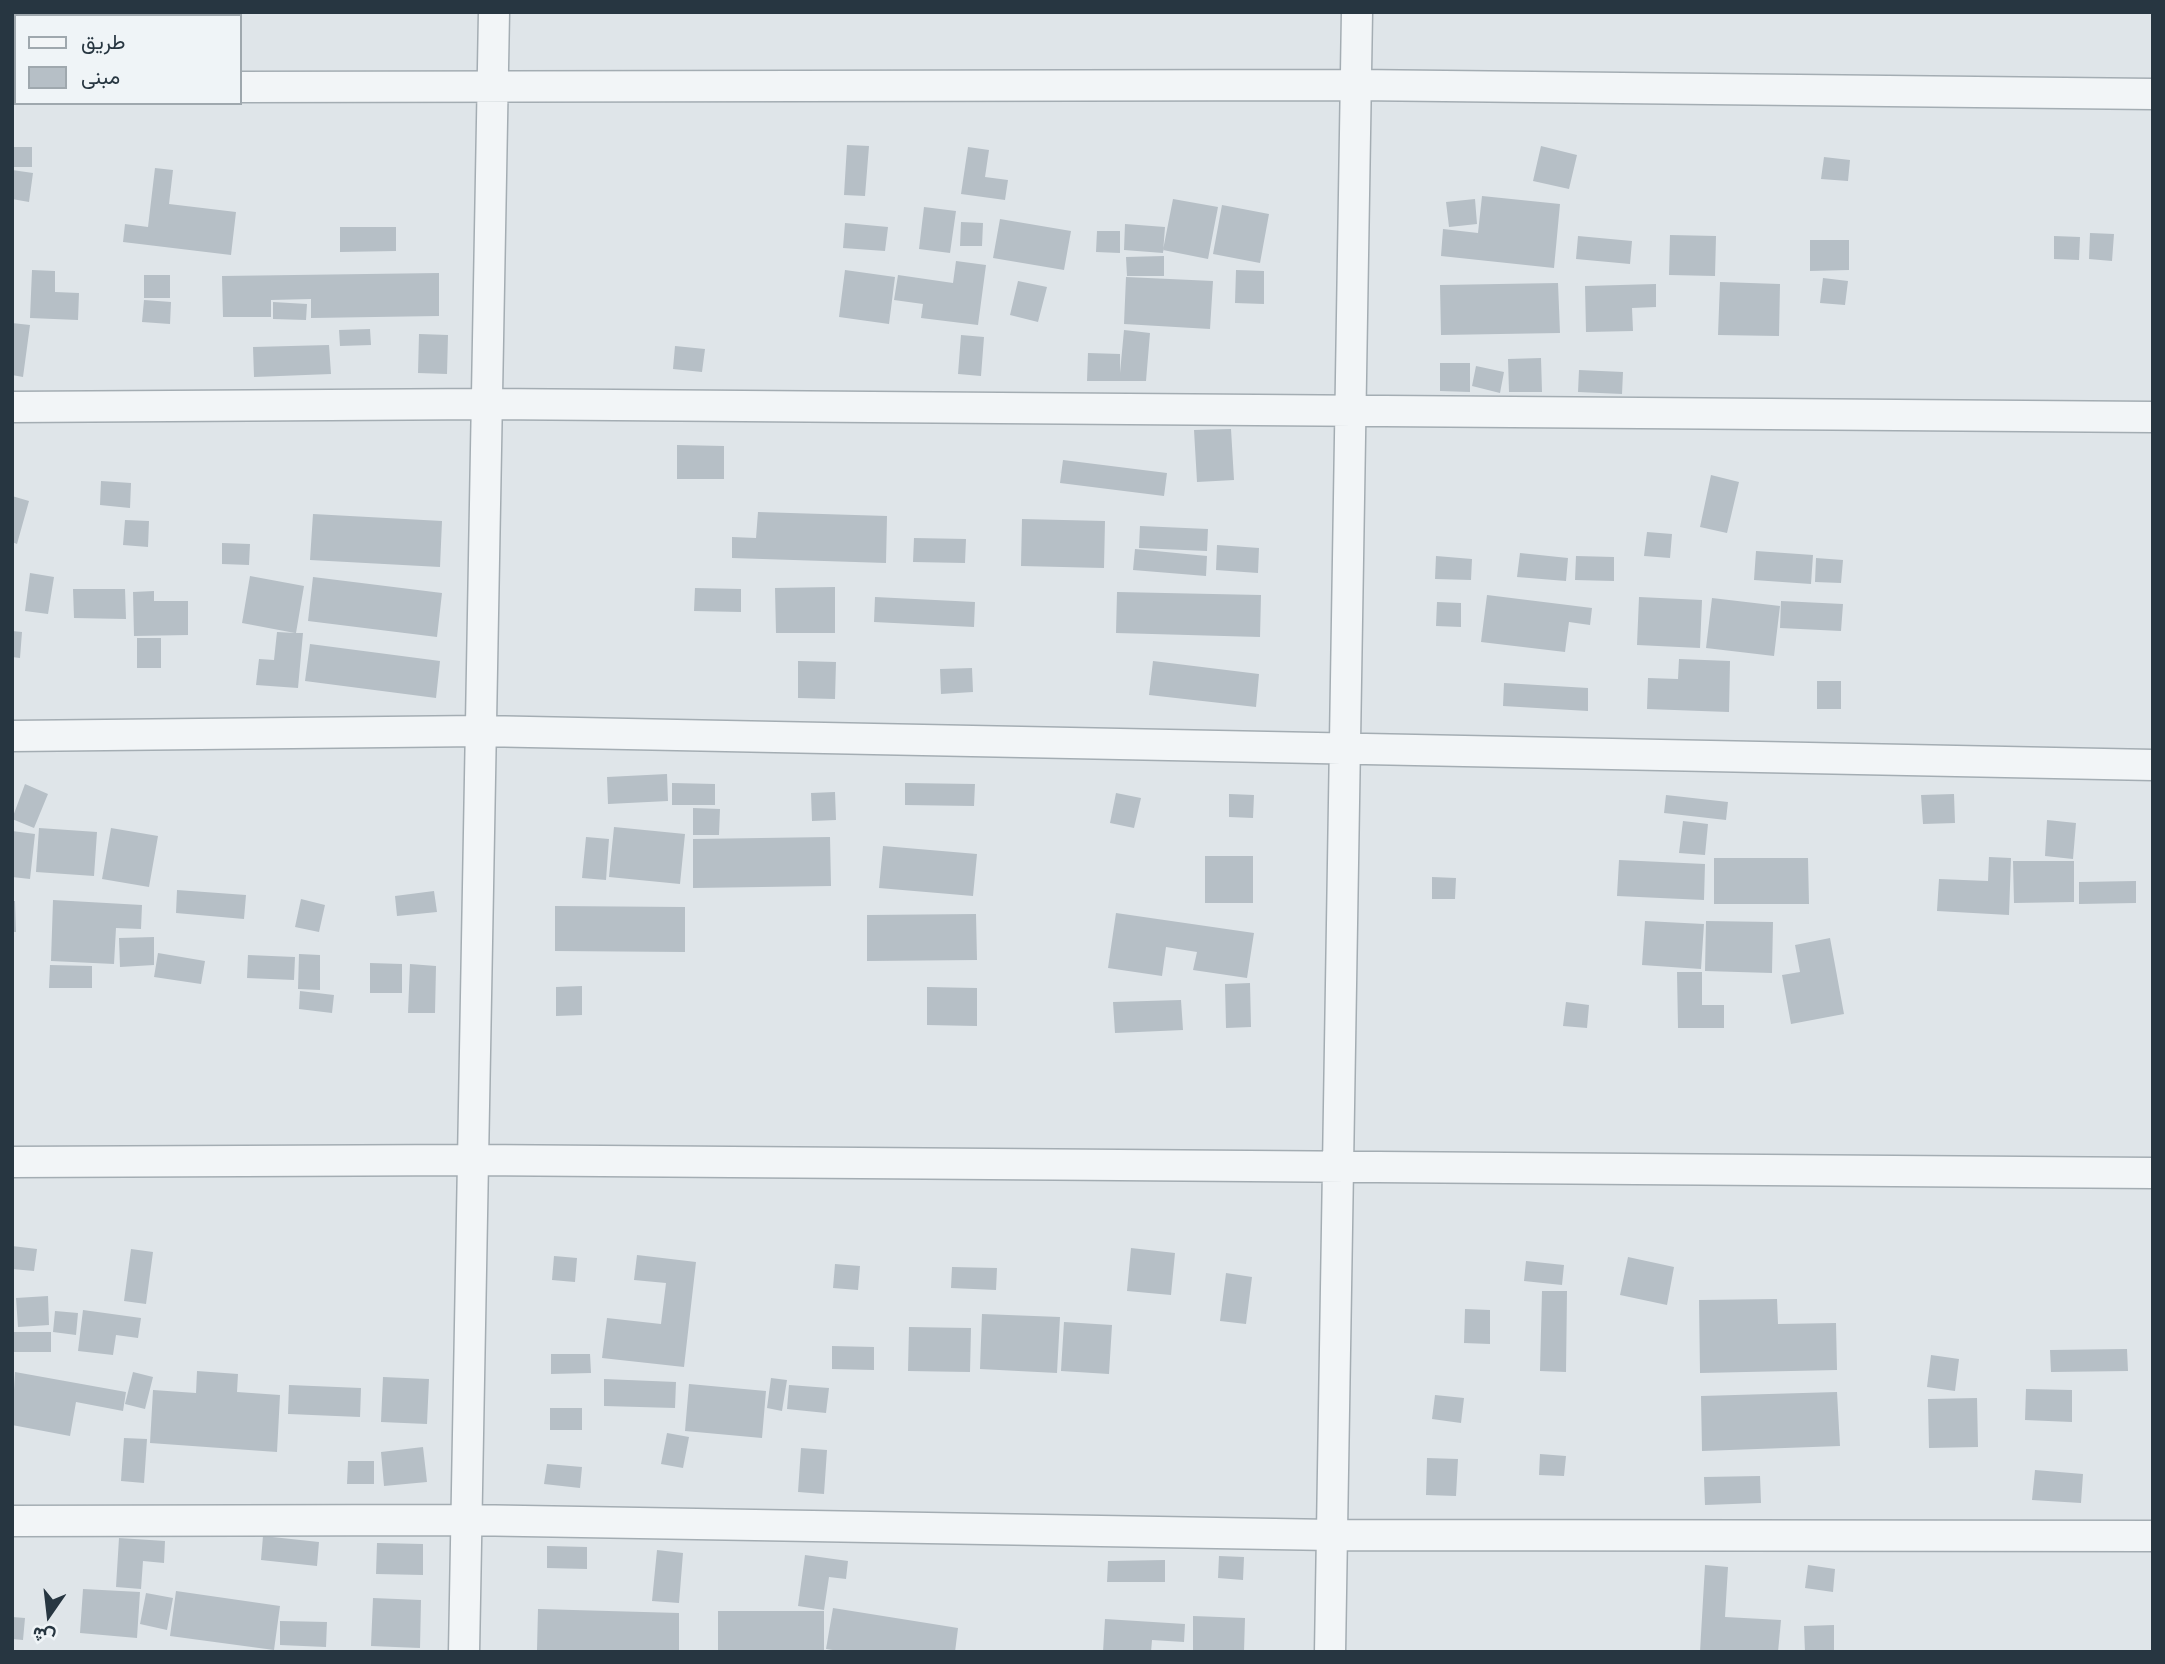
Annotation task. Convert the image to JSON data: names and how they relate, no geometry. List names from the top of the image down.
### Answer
{
  "legend": ["طريق", "مبنى"],
  "north": "bottom"
}
